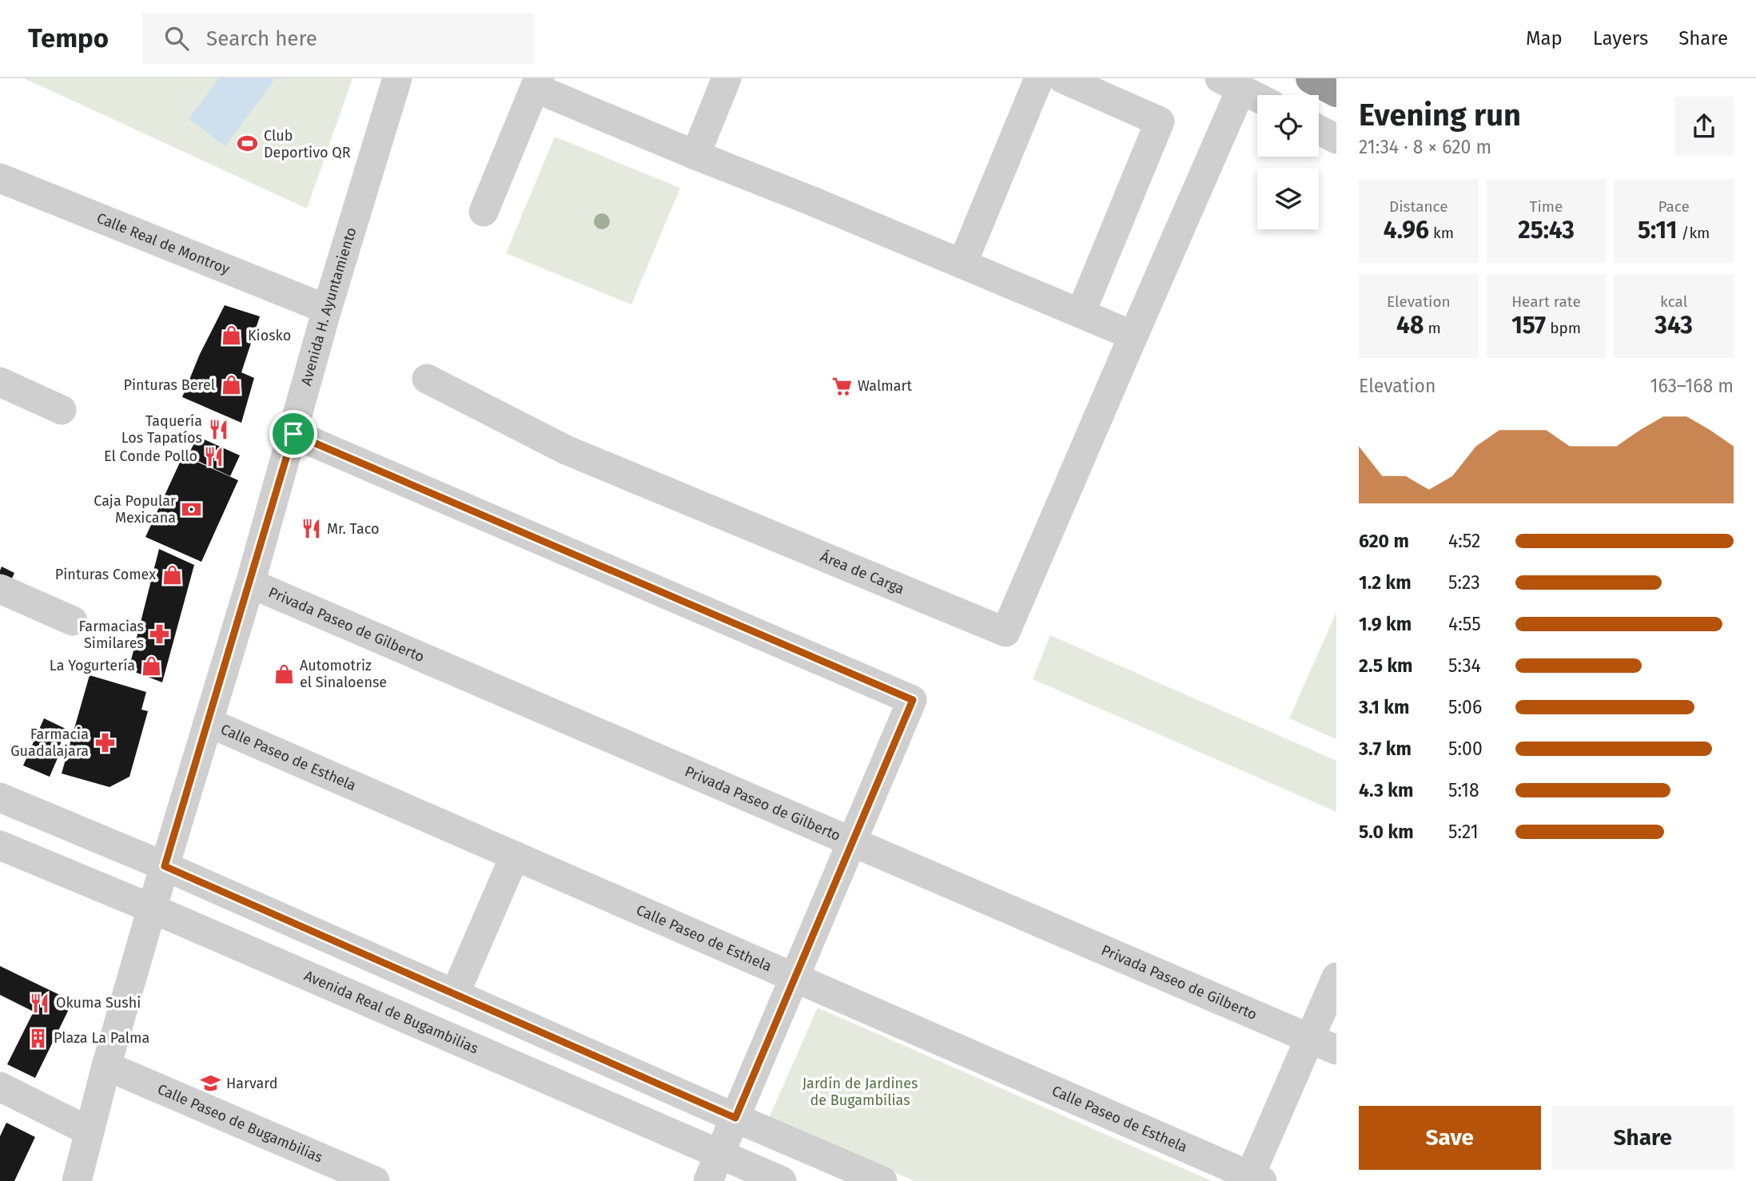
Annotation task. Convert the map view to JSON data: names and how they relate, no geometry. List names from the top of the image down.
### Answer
{
  "streets": {
    "street": [
      "Calle Real de Montroy",
      "Avenida H. Ayuntamiento",
      "Área de Carga",
      "Privada Paseo de Gilberto",
      "Calle Paseo de Esthela",
      "Avenida Real de Bugambilias",
      "Calle Paseo de Bugambilias"
    ]
  },
  "crossings": [
    ["Calle Real de Montroy", "Avenida H. Ayuntamiento"],
    ["Avenida H. Ayuntamiento", "Privada Paseo de Gilberto"],
    ["Avenida H. Ayuntamiento", "Calle Paseo de Esthela"],
    ["Avenida H. Ayuntamiento", "Avenida Real de Bugambilias"],
    ["Avenida H. Ayuntamiento", "Calle Paseo de Bugambilias"]
  ],
  "parks": ["Jardín de Jardines de Bugambilias"],
  "places": {
    "sports": ["Club Deportivo QR"],
    "shop": [
      "Kiosko",
      "Pinturas Berel",
      "Pinturas Comex",
      "La Yogurtería",
      "Automotriz el Sinaloense"
    ],
    "supermarket": ["Walmart"],
    "restaurant": [
      "Taquería Los Tapatíos",
      "El Conde Pollo",
      "Mr. Taco",
      "Okuma Sushi"
    ],
    "bank": ["Caja Popular Mexicana"],
    "pharmacy": ["Farmacias Similares", "Farmacia Guadalajara"],
    "building": ["Plaza La Palma"],
    "school or university": ["Harvard"]
  },
  "page": {
    "header": "Tempo",
    "search": "Search here",
    "nav": ["Map", "Layers", "Share"],
    "heading": ["Evening run", "21:34 · 8 × 620 m"],
    "stats": [
      ["Distance", "4.96 km"],
      ["Time", "25:43"],
      ["Pace", "5:11 /km"],
      ["Elevation", "48 m"],
      ["Heart rate", "157 bpm"],
      ["kcal", "343"]
    ],
    "chart": ["Elevation", "163–168 m"],
    "list": [
      {
        "name": "620 m",
        "note": "4:52"
      },
      {
        "name": "1.2 km",
        "note": "5:23"
      },
      {
        "name": "1.9 km",
        "note": "4:55"
      },
      {
        "name": "2.5 km",
        "note": "5:34"
      },
      {
        "name": "3.1 km",
        "note": "5:06"
      },
      {
        "name": "3.7 km",
        "note": "5:00"
      },
      {
        "name": "4.3 km",
        "note": "5:18"
      },
      {
        "name": "5.0 km",
        "note": "5:21"
      }
    ],
    "buttons": ["Save", "Share"]
  }
}
